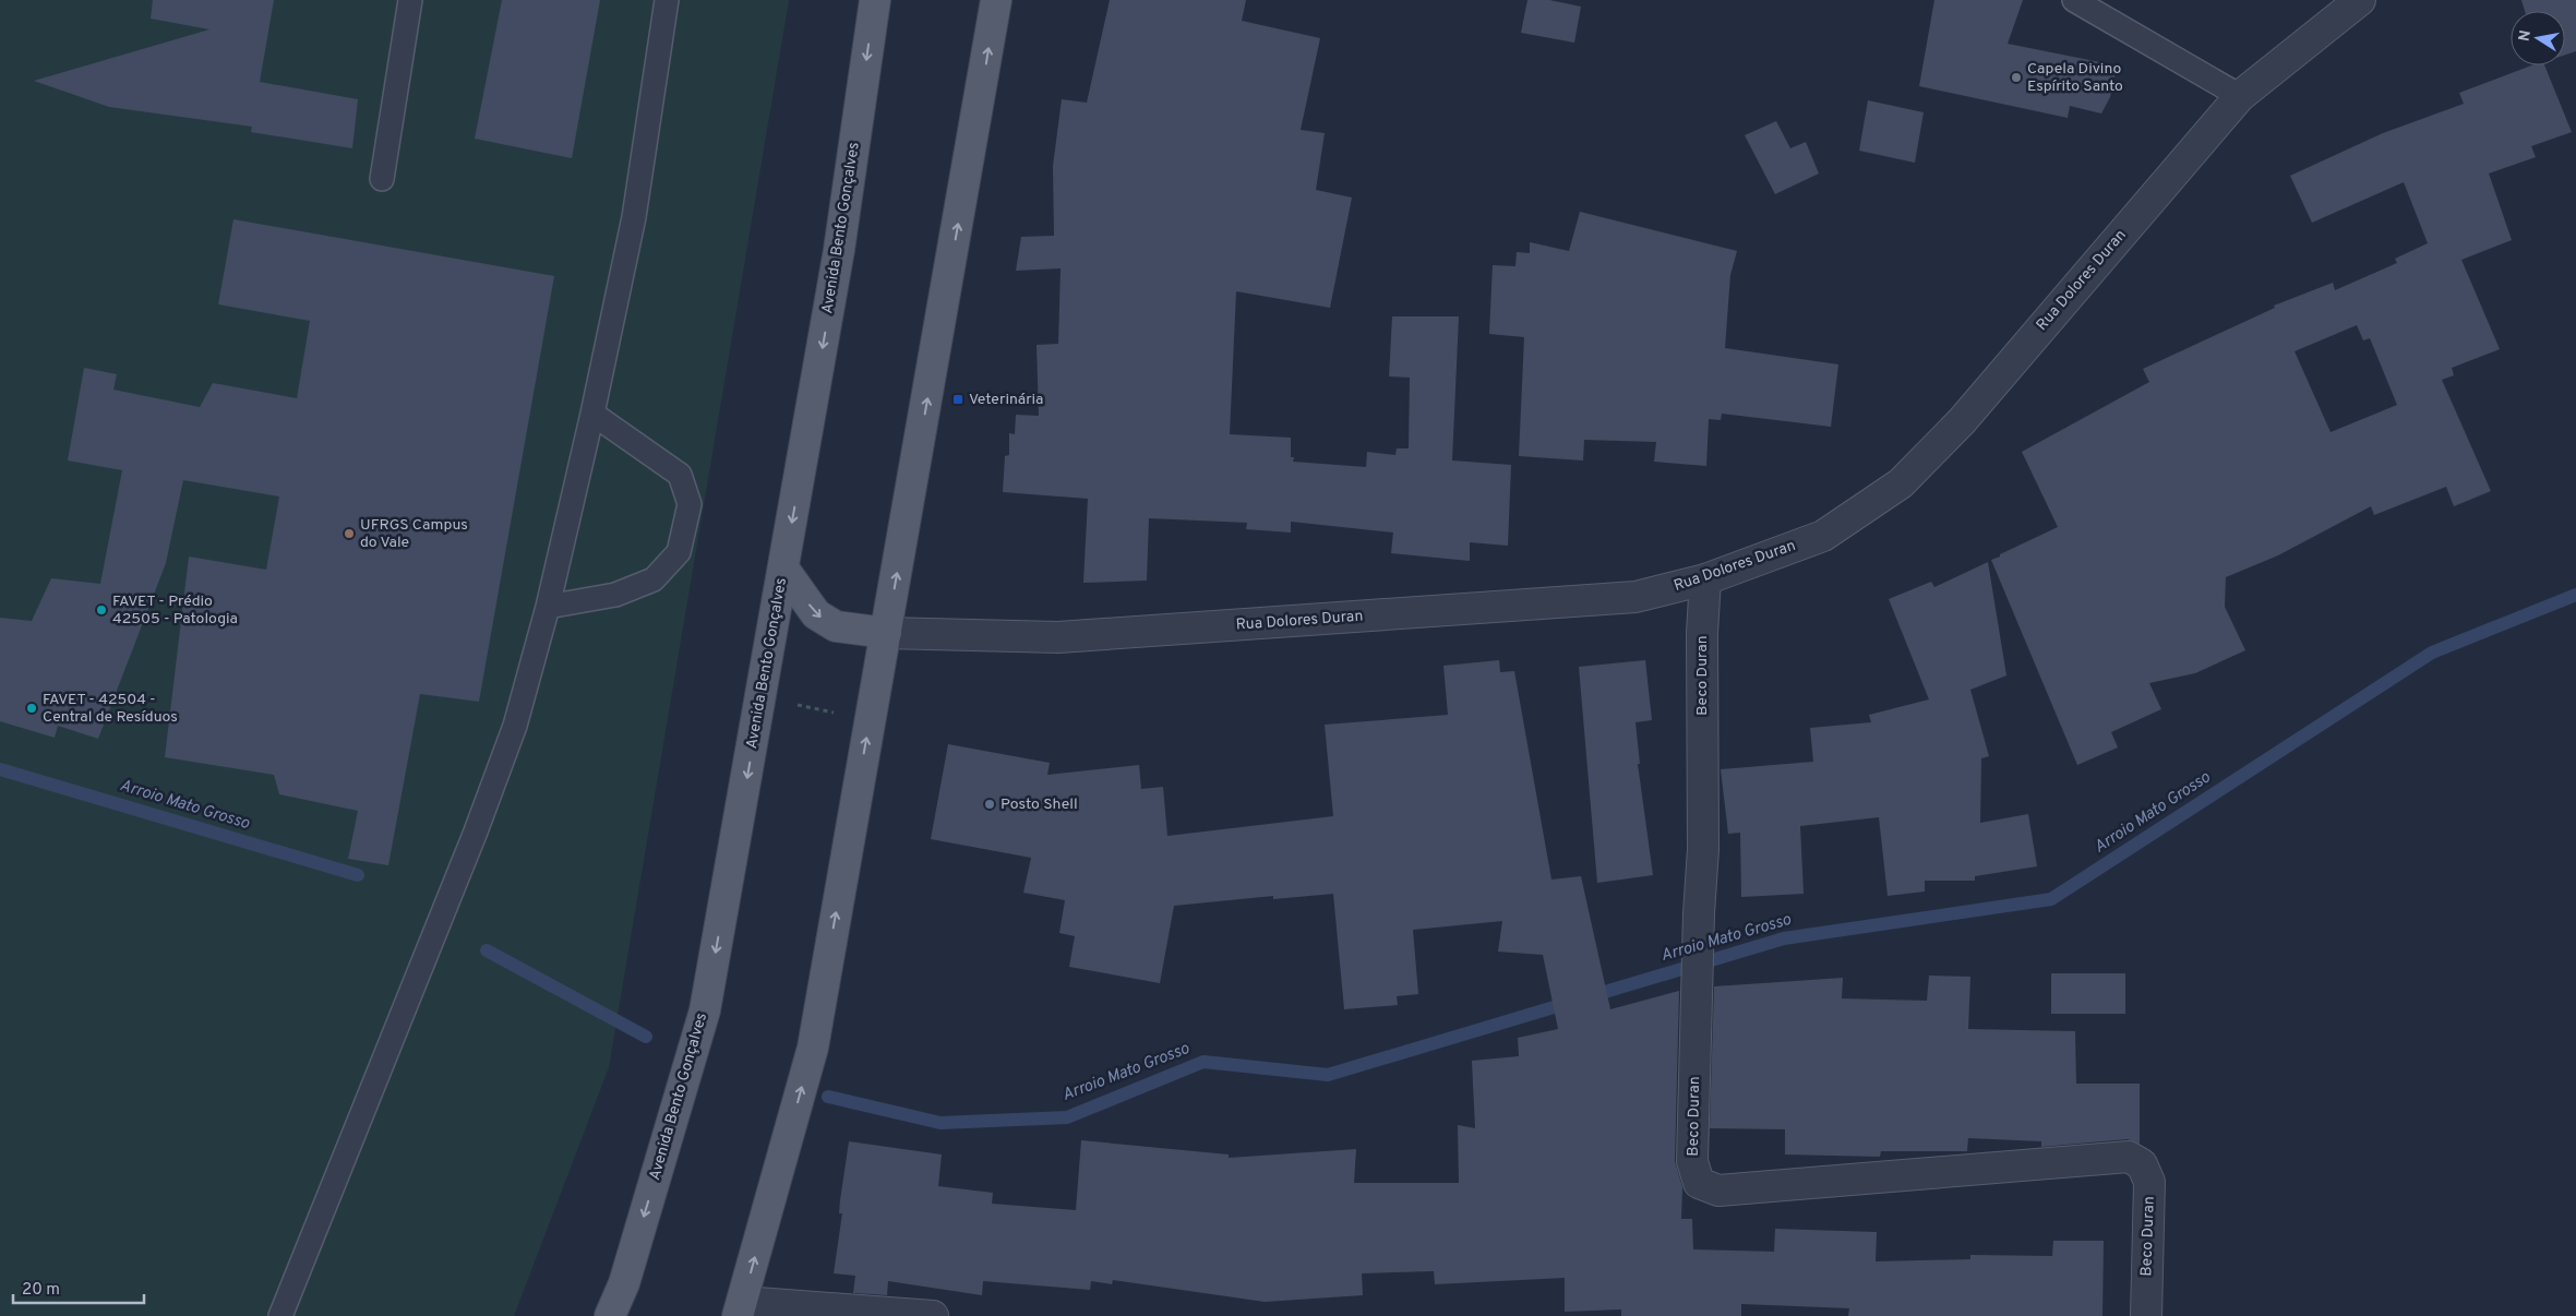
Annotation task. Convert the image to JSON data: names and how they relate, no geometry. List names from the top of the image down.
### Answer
{
  "streets": {
    "main road": ["Avenida Bento Gonçalves"],
    "street": ["Rua Dolores Duran", "Beco Duran"]
  },
  "crossings": [
    ["Rua Dolores Duran", "Beco Duran"]
  ],
  "water": ["Arroio Mato Grosso"],
  "places": {
    "other": [
      "Capela Divino Espírito Santo",
      "UFRGS Campus do Vale",
      "FAVET - Prédio 42505 - Patologia",
      "FAVET - 42504 - Central de Resíduos",
      "Posto Shell"
    ],
    "transit": ["Veterinária"]
  },
  "scale_bar": "20 m",
  "north": "left"
}
